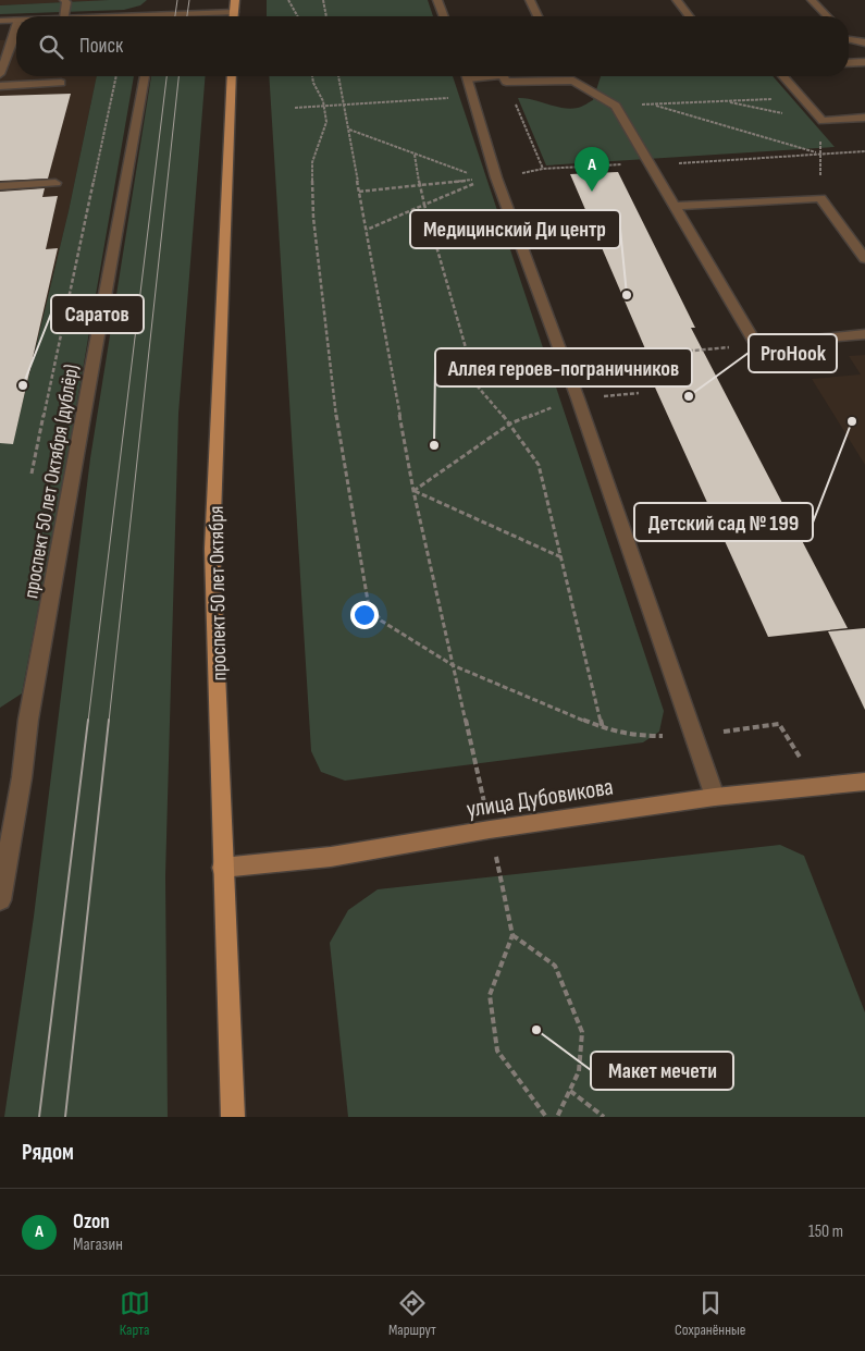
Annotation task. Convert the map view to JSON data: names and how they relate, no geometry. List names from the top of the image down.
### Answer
{
  "streets": {
    "main road": ["проспект 50 лет Октября"],
    "street": ["проспект 50 лет Октября (дублёр)", "улица Дубовикова"]
  },
  "crossings": [
    ["проспект 50 лет Октября", "улица Дубовикова"]
  ],
  "places": [
    "Медицинский Ди центр",
    "Саратов",
    "ProHook",
    "Детский сад № 199",
    "Аллея героев-пограничников",
    "Макет мечети"
  ],
  "page": {
    "search": "Поиск",
    "pins": "A",
    "heading": "Рядом",
    "list": [
      {
        "mark": "A",
        "name": "Ozon",
        "note": "Магазин",
        "value": "150 m"
      }
    ],
    "nav": ["Карта", "Маршрут", "Сохранённые"]
  }
}
